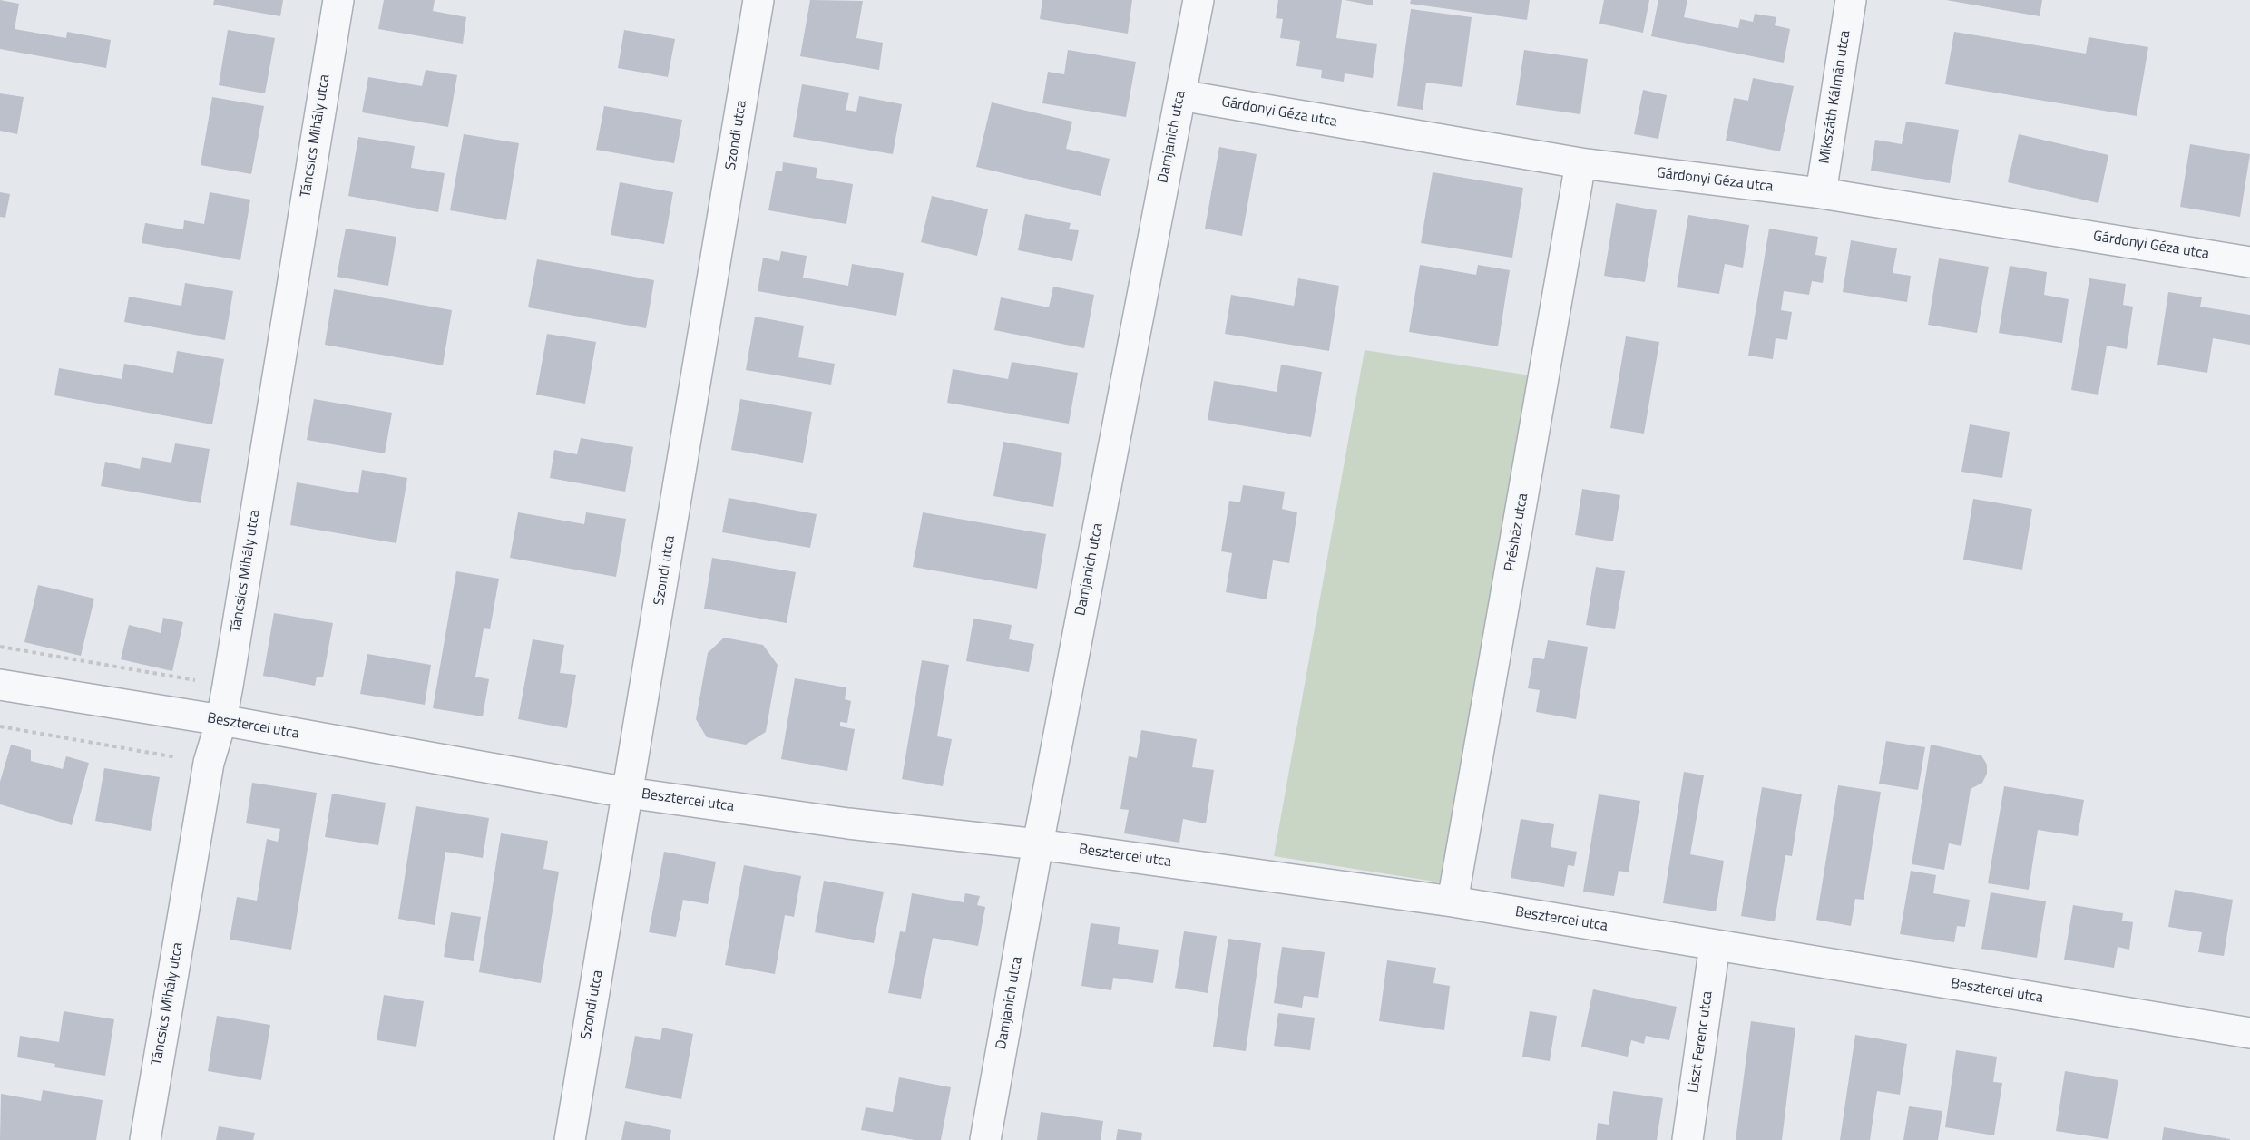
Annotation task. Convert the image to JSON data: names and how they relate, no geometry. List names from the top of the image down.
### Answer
{
  "streets": {
    "street": [
      "Mikszáth Kálmán utca",
      "Gárdonyi Géza utca",
      "Szondi utca",
      "Táncsics Mihály utca",
      "Damjanich utca",
      "Présház utca",
      "Besztercei utca",
      "Liszt Ferenc utca"
    ]
  },
  "crossings": [
    ["Mikszáth Kálmán utca", "Gárdonyi Géza utca"],
    ["Gárdonyi Géza utca", "Damjanich utca"],
    ["Gárdonyi Géza utca", "Présház utca"],
    ["Szondi utca", "Besztercei utca"],
    ["Táncsics Mihály utca", "Besztercei utca"],
    ["Damjanich utca", "Besztercei utca"],
    ["Présház utca", "Besztercei utca"],
    ["Besztercei utca", "Liszt Ferenc utca"]
  ]
}
